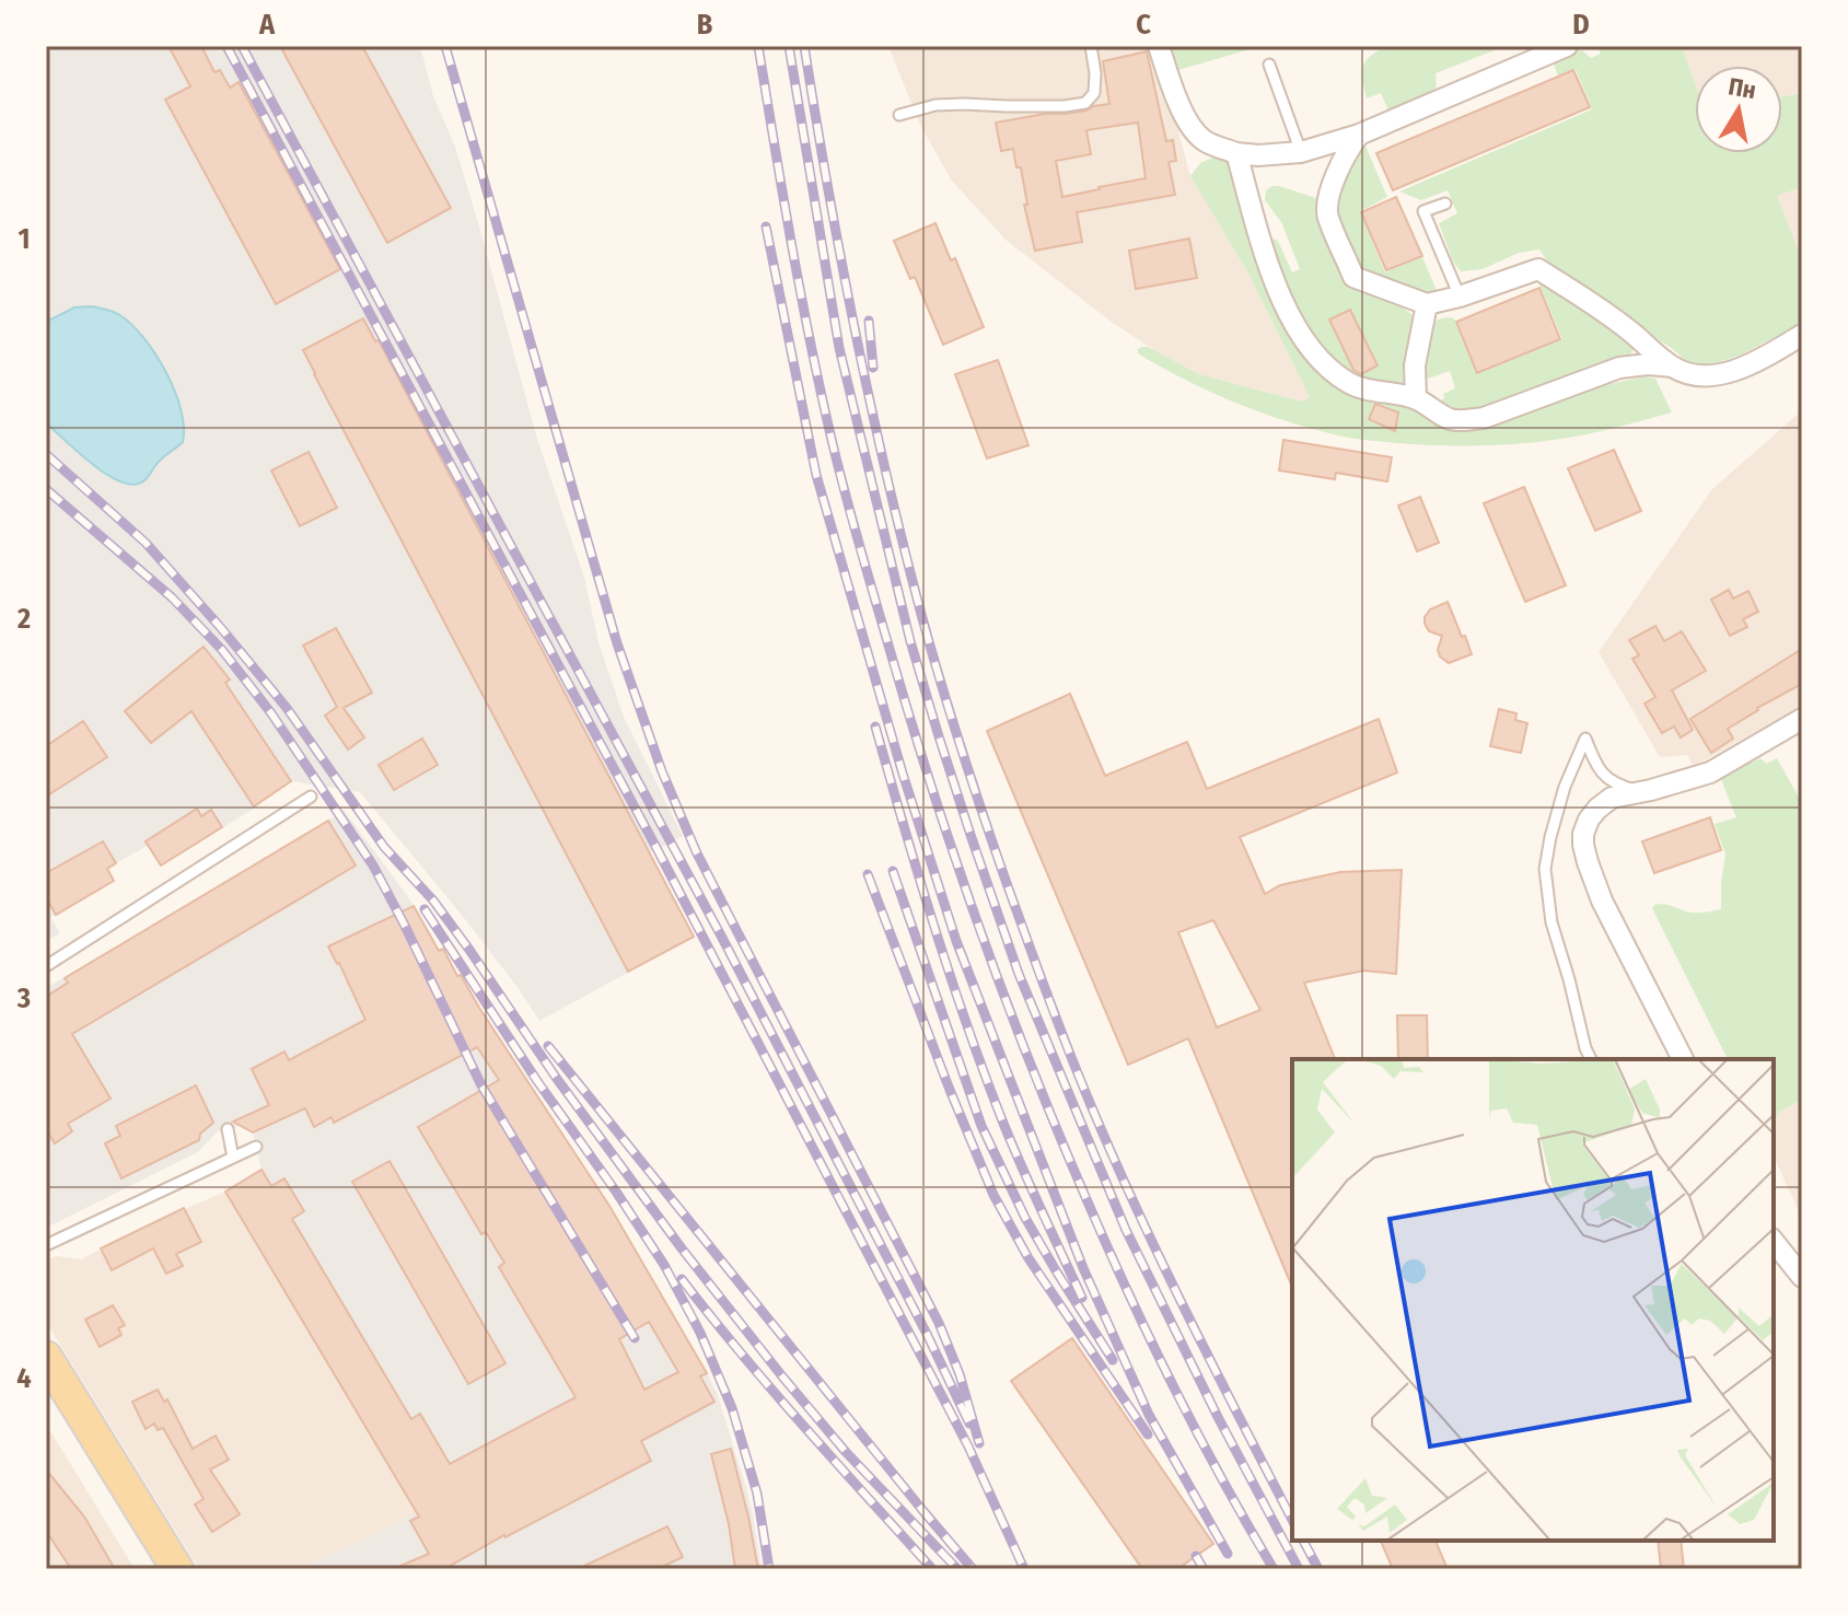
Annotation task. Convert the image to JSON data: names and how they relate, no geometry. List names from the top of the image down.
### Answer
{
  "north": "top",
  "grid": {
    "columns": [
      "A",
      "B",
      "C",
      "D"
    ],
    "rows": [
      "1",
      "2",
      "3",
      "4"
    ]
  }
}
